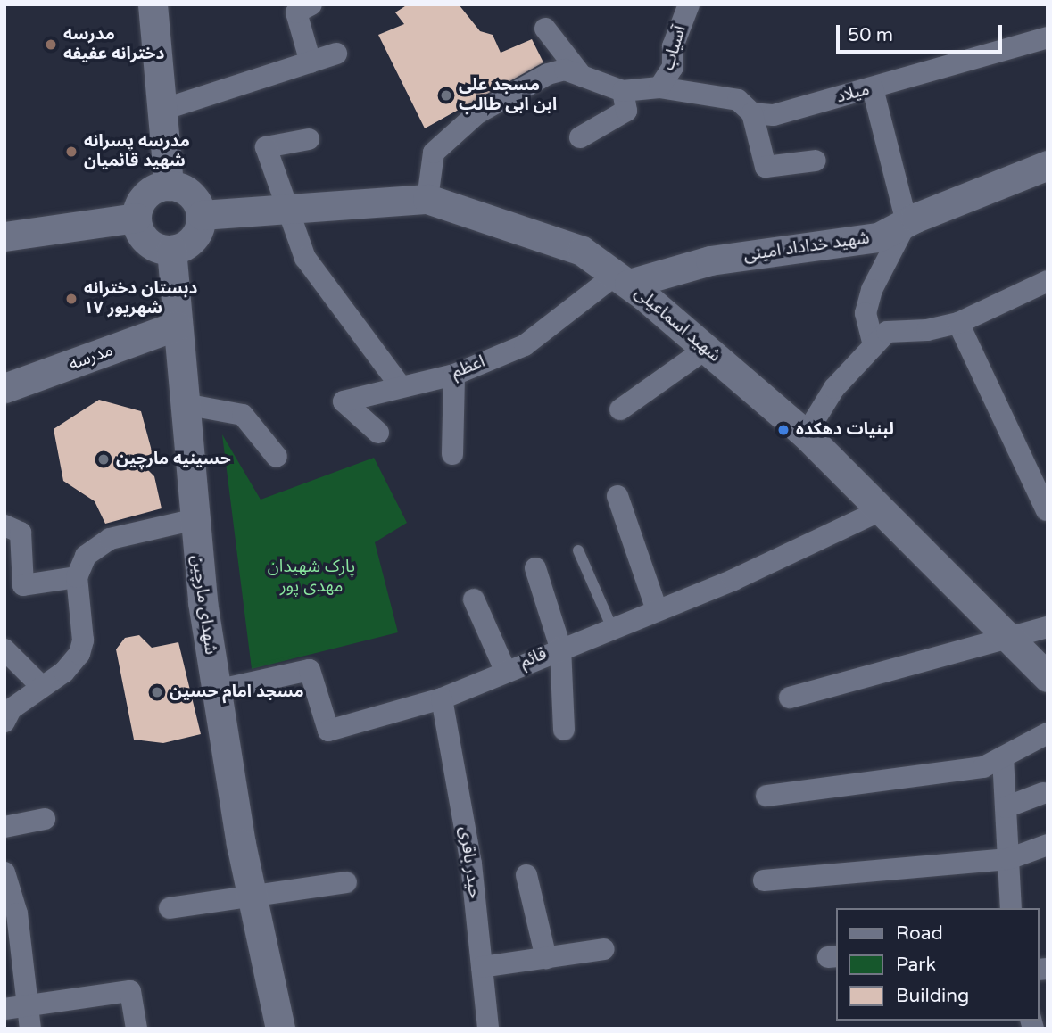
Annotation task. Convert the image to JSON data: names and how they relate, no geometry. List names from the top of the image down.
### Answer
{
  "streets": {
    "street": [
      "آسیاب",
      "میلاد",
      "شهید خداداد امینی",
      "شهید اسماعیلی",
      "مدرسه",
      "اعظم",
      "شهدای مارچین",
      "قائم",
      "حیدر باقری"
    ]
  },
  "crossings": [
    ["آسیاب", "شهید اسماعیلی"],
    ["شهید خداداد امینی", "شهید اسماعیلی"],
    ["شهید خداداد امینی", "اعظم"],
    ["شهید اسماعیلی", "اعظم"],
    ["شهید اسماعیلی", "شهدای مارچین"],
    ["شهید اسماعیلی", "قائم"],
    ["مدرسه", "شهدای مارچین"],
    ["شهدای مارچین", "قائم"],
    ["قائم", "حیدر باقری"]
  ],
  "parks": ["پارک شهیدان مهدی پور"],
  "places": [
    "مدرسه دخترانه عفیفه",
    "مسجد علی ابن ابی طالب",
    "مدرسه پسرانه شهید قائمیان",
    "دبستان دخترانه ۱۷ شهریور",
    "لبنیات دهکده",
    "حسینیه مارچین",
    "مسجد امام حسین"
  ],
  "legend": ["Road", "Park", "Building"],
  "scale_bar": "50 m"
}
